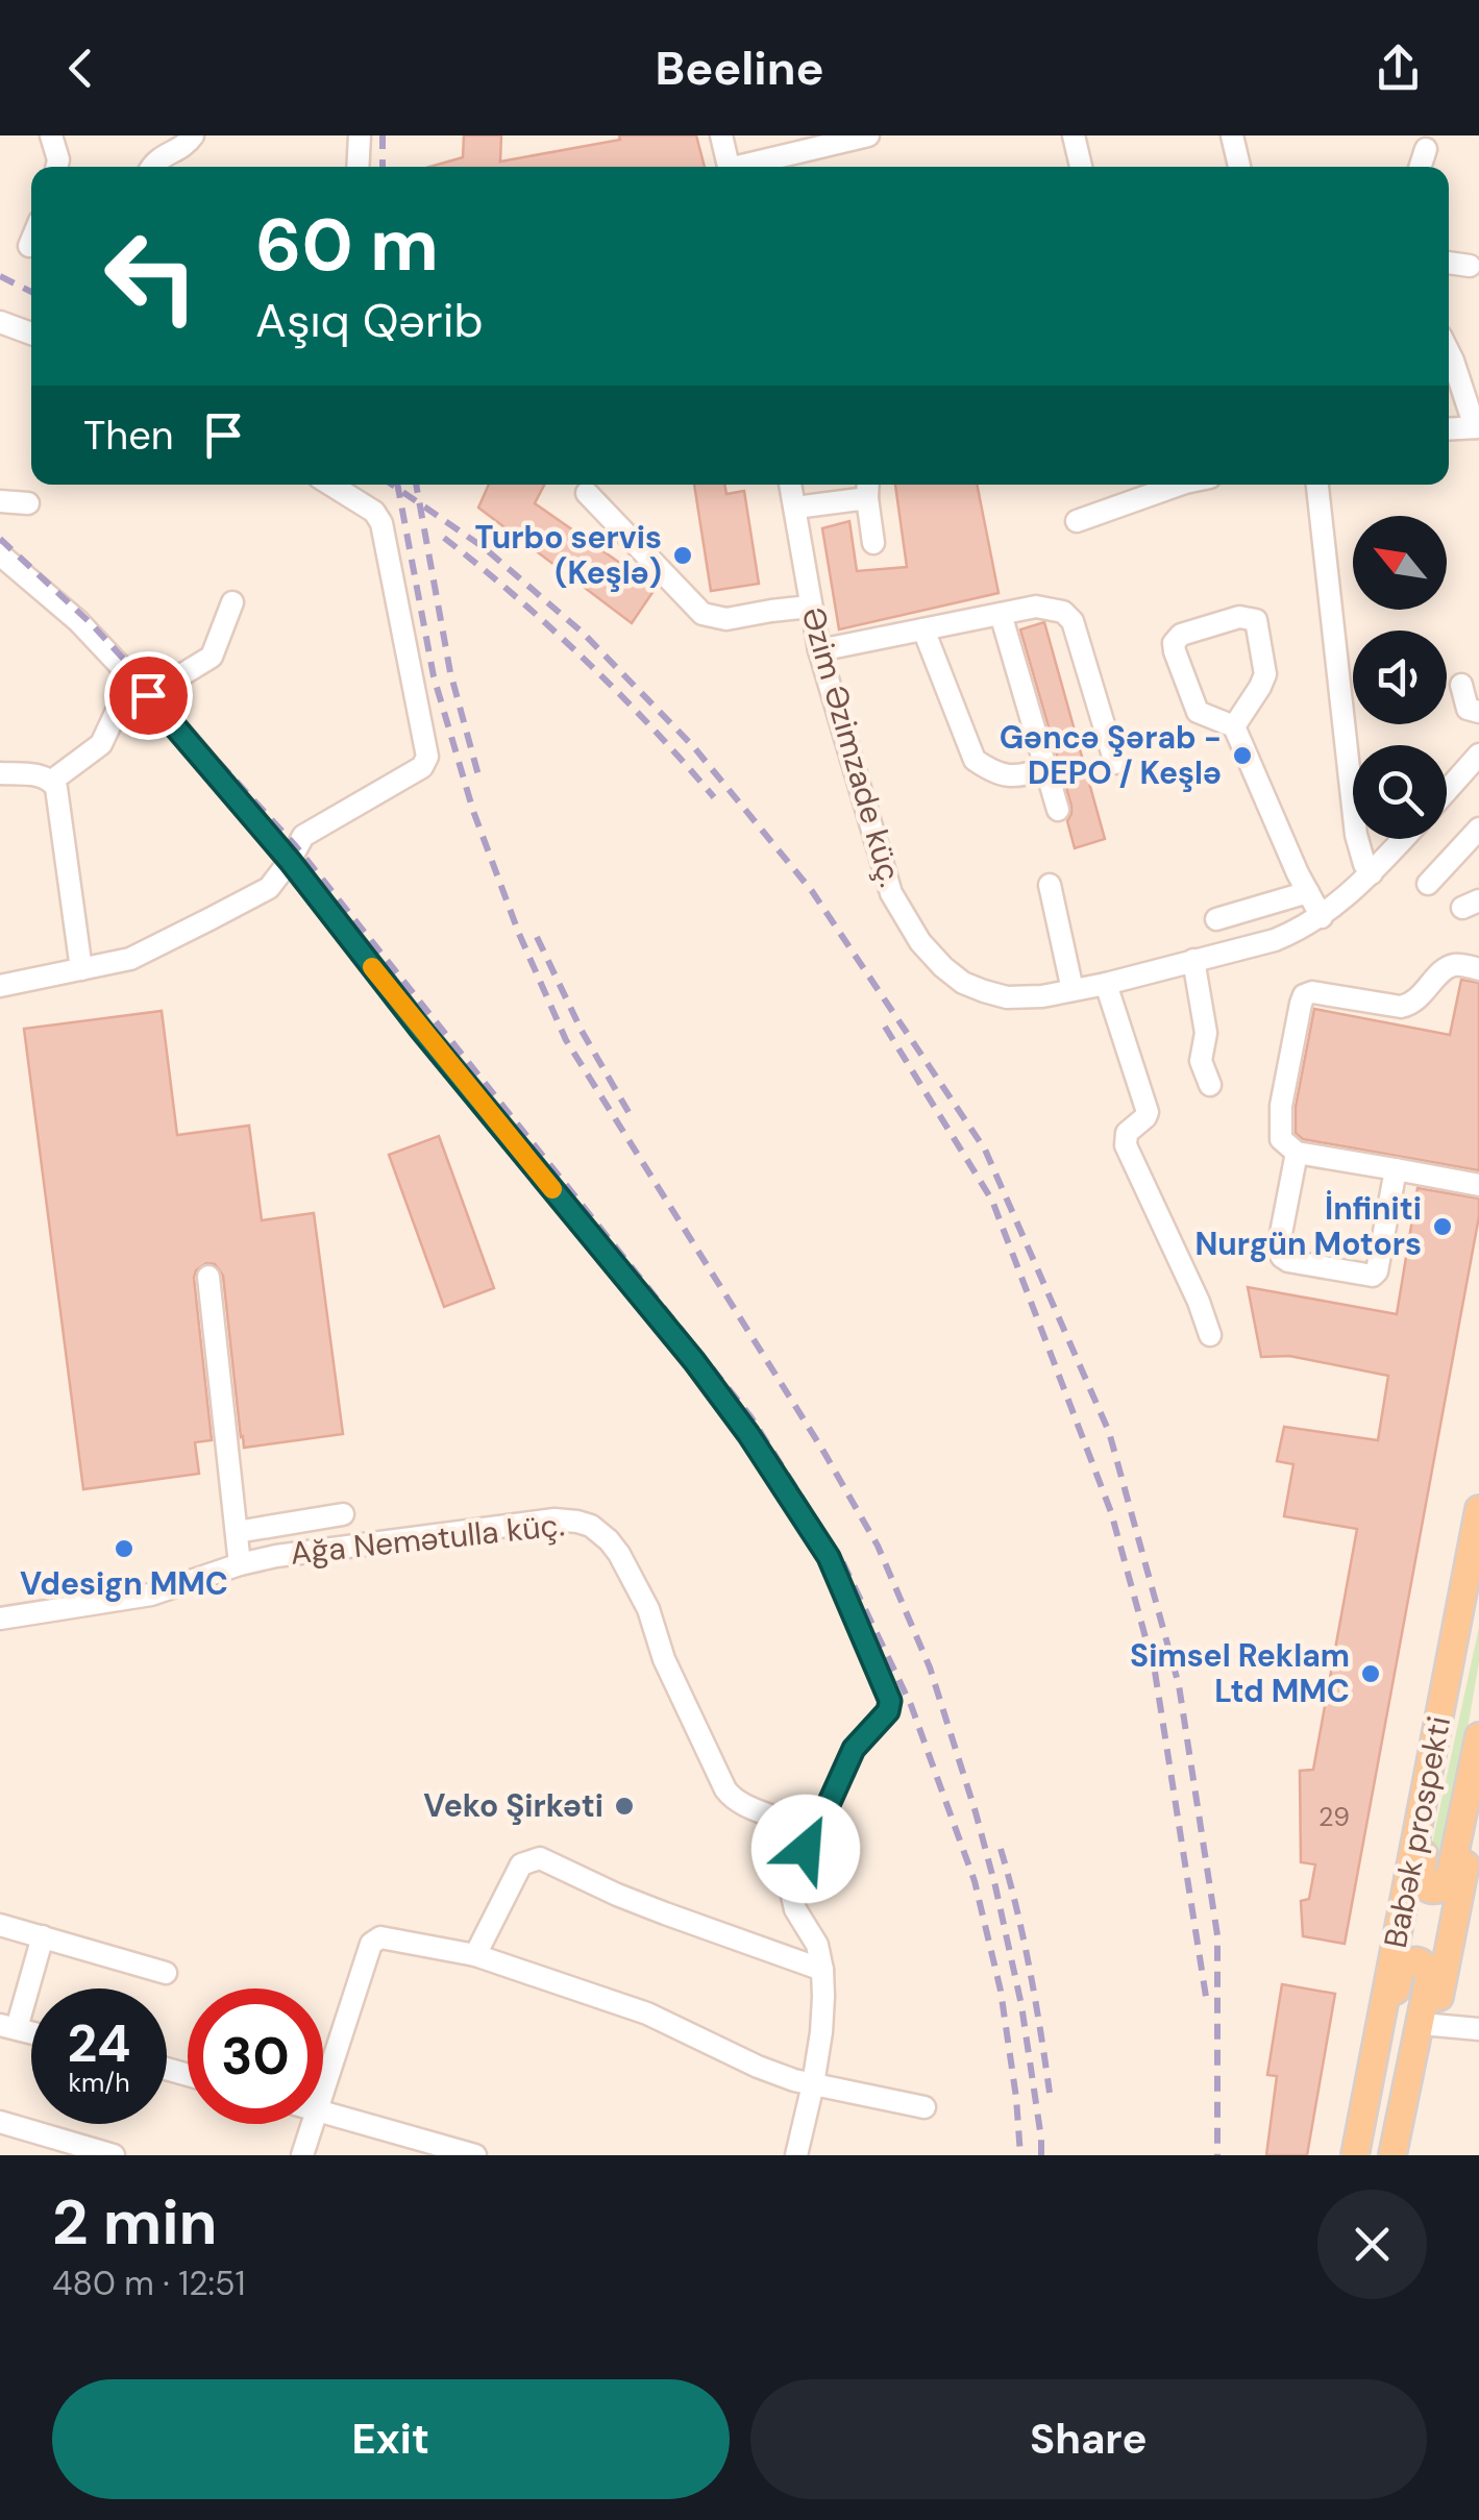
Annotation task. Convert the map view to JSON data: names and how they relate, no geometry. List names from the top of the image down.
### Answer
{
  "streets": {
    "main road": ["Babək prospekti"],
    "street": ["Əzim Əzimzade küç.", "Ağa Nemətulla küç."]
  },
  "places": [
    "Turbo servis (Keşlə)",
    "Gəncə Şərab - DEPO / Keşlə",
    "İnfiniti Nurgün Motors",
    "Vdesign MMC",
    "Simsel Reklam Ltd MMC",
    "Veko Şirkəti"
  ],
  "house_numbers": ["29"],
  "north": "top left",
  "page": {
    "header": "Beeline",
    "turn": ["60 m", "Aşıq Qərib"],
    "then": "Then",
    "speed": "24 km/h",
    "limit": "30",
    "heading": ["2 min", "480 m · 12:51"],
    "buttons": ["Exit", "Share"]
  }
}
